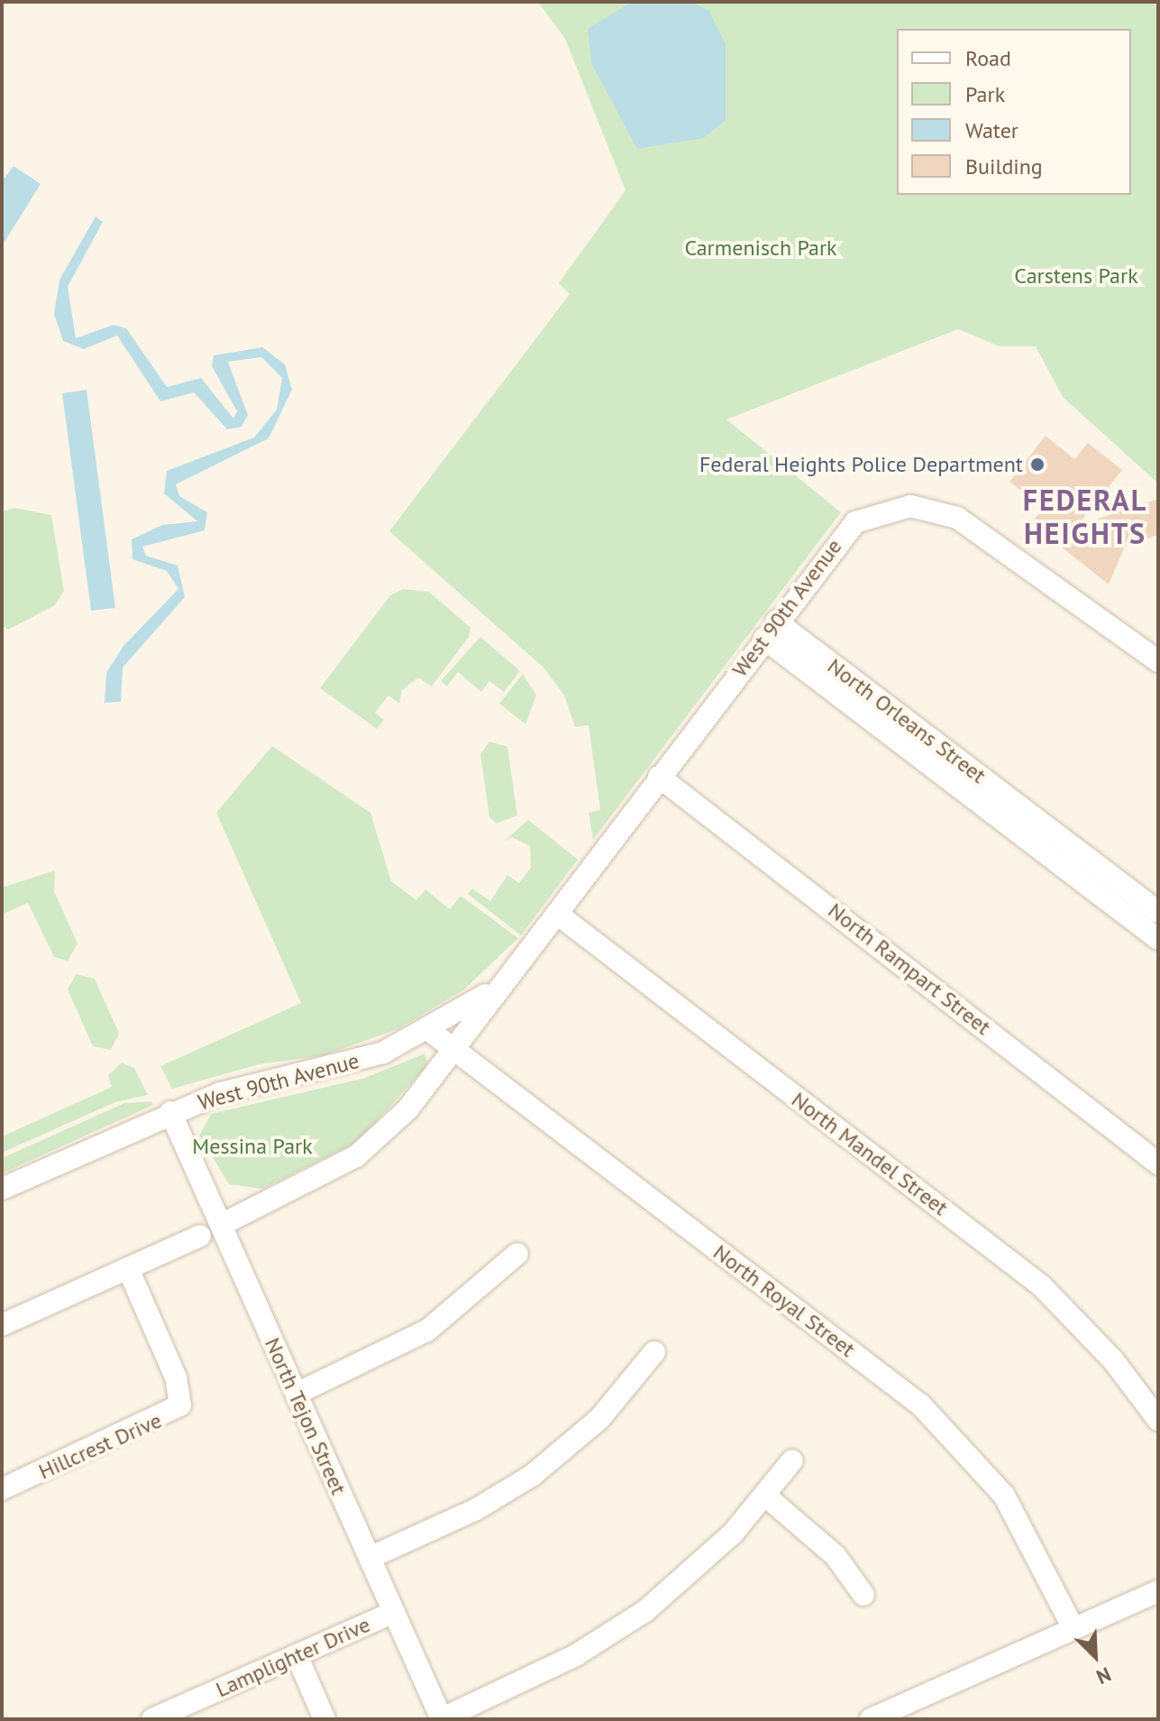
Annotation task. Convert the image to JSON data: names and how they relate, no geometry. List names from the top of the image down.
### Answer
{
  "streets": {
    "street": [
      "West 90th Avenue",
      "North Orleans Street",
      "North Rampart Street",
      "North Mandel Street",
      "North Royal Street",
      "North Tejon Street",
      "Hillcrest Drive",
      "Lamplighter Drive"
    ]
  },
  "crossings": [
    ["West 90th Avenue", "North Orleans Street"],
    ["West 90th Avenue", "North Rampart Street"],
    ["West 90th Avenue", "North Mandel Street"],
    ["West 90th Avenue", "North Royal Street"],
    ["West 90th Avenue", "North Tejon Street"],
    ["North Tejon Street", "Lamplighter Drive"]
  ],
  "districts": ["FEDERAL HEIGHTS"],
  "parks": ["Carmenisch Park", "Carstens Park", "Messina Park"],
  "places": ["Federal Heights Police Department"],
  "legend": [
    "Road",
    "Park",
    "Water",
    "Building"
  ],
  "north": "bottom right"
}
